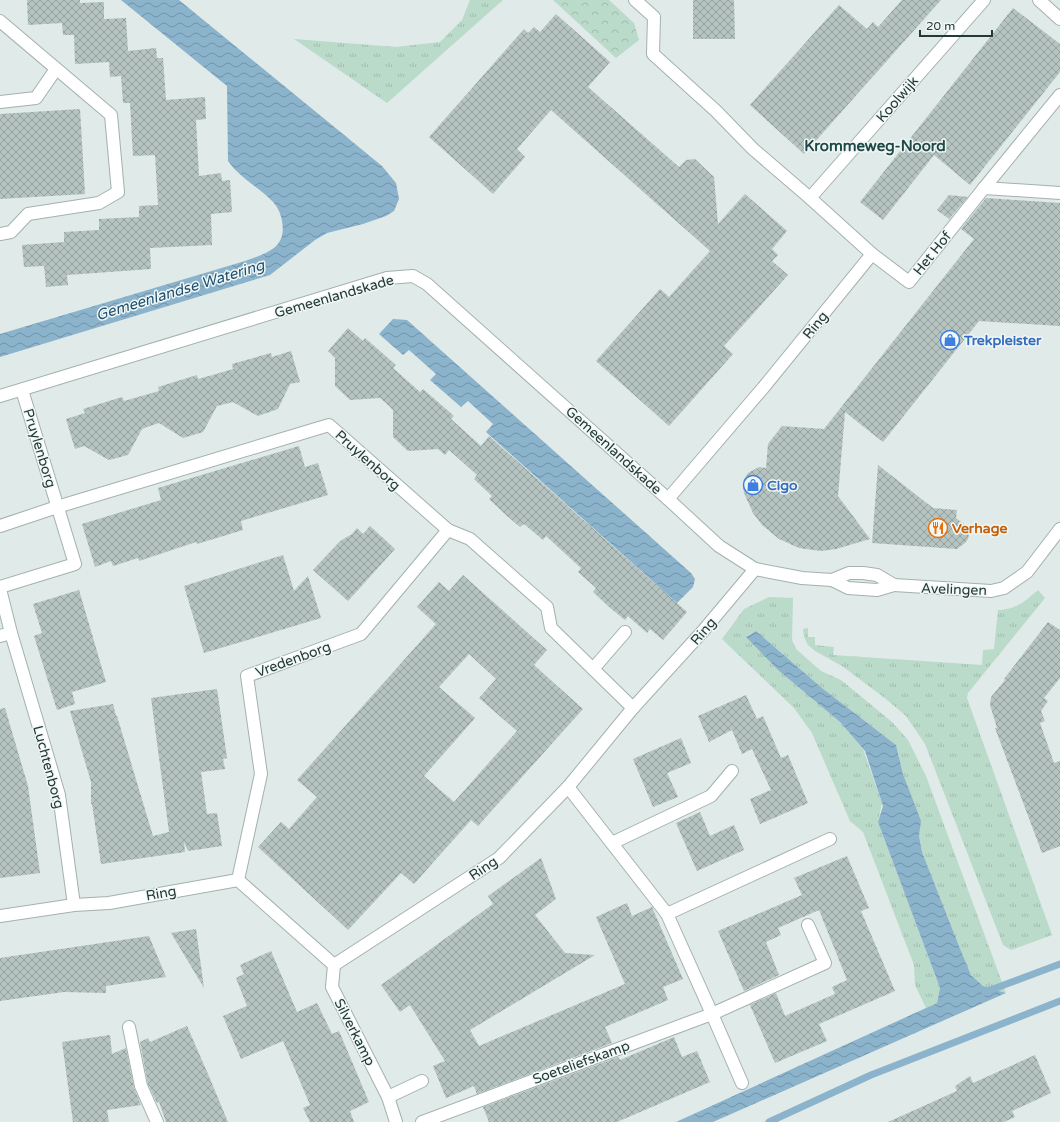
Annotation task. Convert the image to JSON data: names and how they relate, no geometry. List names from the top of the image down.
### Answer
{
  "streets": {
    "street": [
      "Koolwijk",
      "Het Hof",
      "Gemeenlandskade",
      "Ring",
      "Pruylenborg",
      "Avelingen",
      "Vredenborg",
      "Luchtenborg",
      "Silverkamp",
      "Soeteliefskamp"
    ]
  },
  "crossings": [
    ["Het Hof", "Ring"],
    ["Gemeenlandskade", "Ring"],
    ["Gemeenlandskade", "Pruylenborg"],
    ["Ring", "Pruylenborg"],
    ["Ring", "Avelingen"],
    ["Ring", "Vredenborg"],
    ["Ring", "Luchtenborg"],
    ["Ring", "Silverkamp"],
    ["Pruylenborg", "Vredenborg"],
    ["Pruylenborg", "Luchtenborg"]
  ],
  "districts": ["Krommeweg-Noord"],
  "water": ["Gemeenlandse Watering"],
  "places": {
    "shop": ["Trekpleister", "Cigo"],
    "restaurant": ["Verhage"]
  },
  "scale_bar": "20 m"
}
